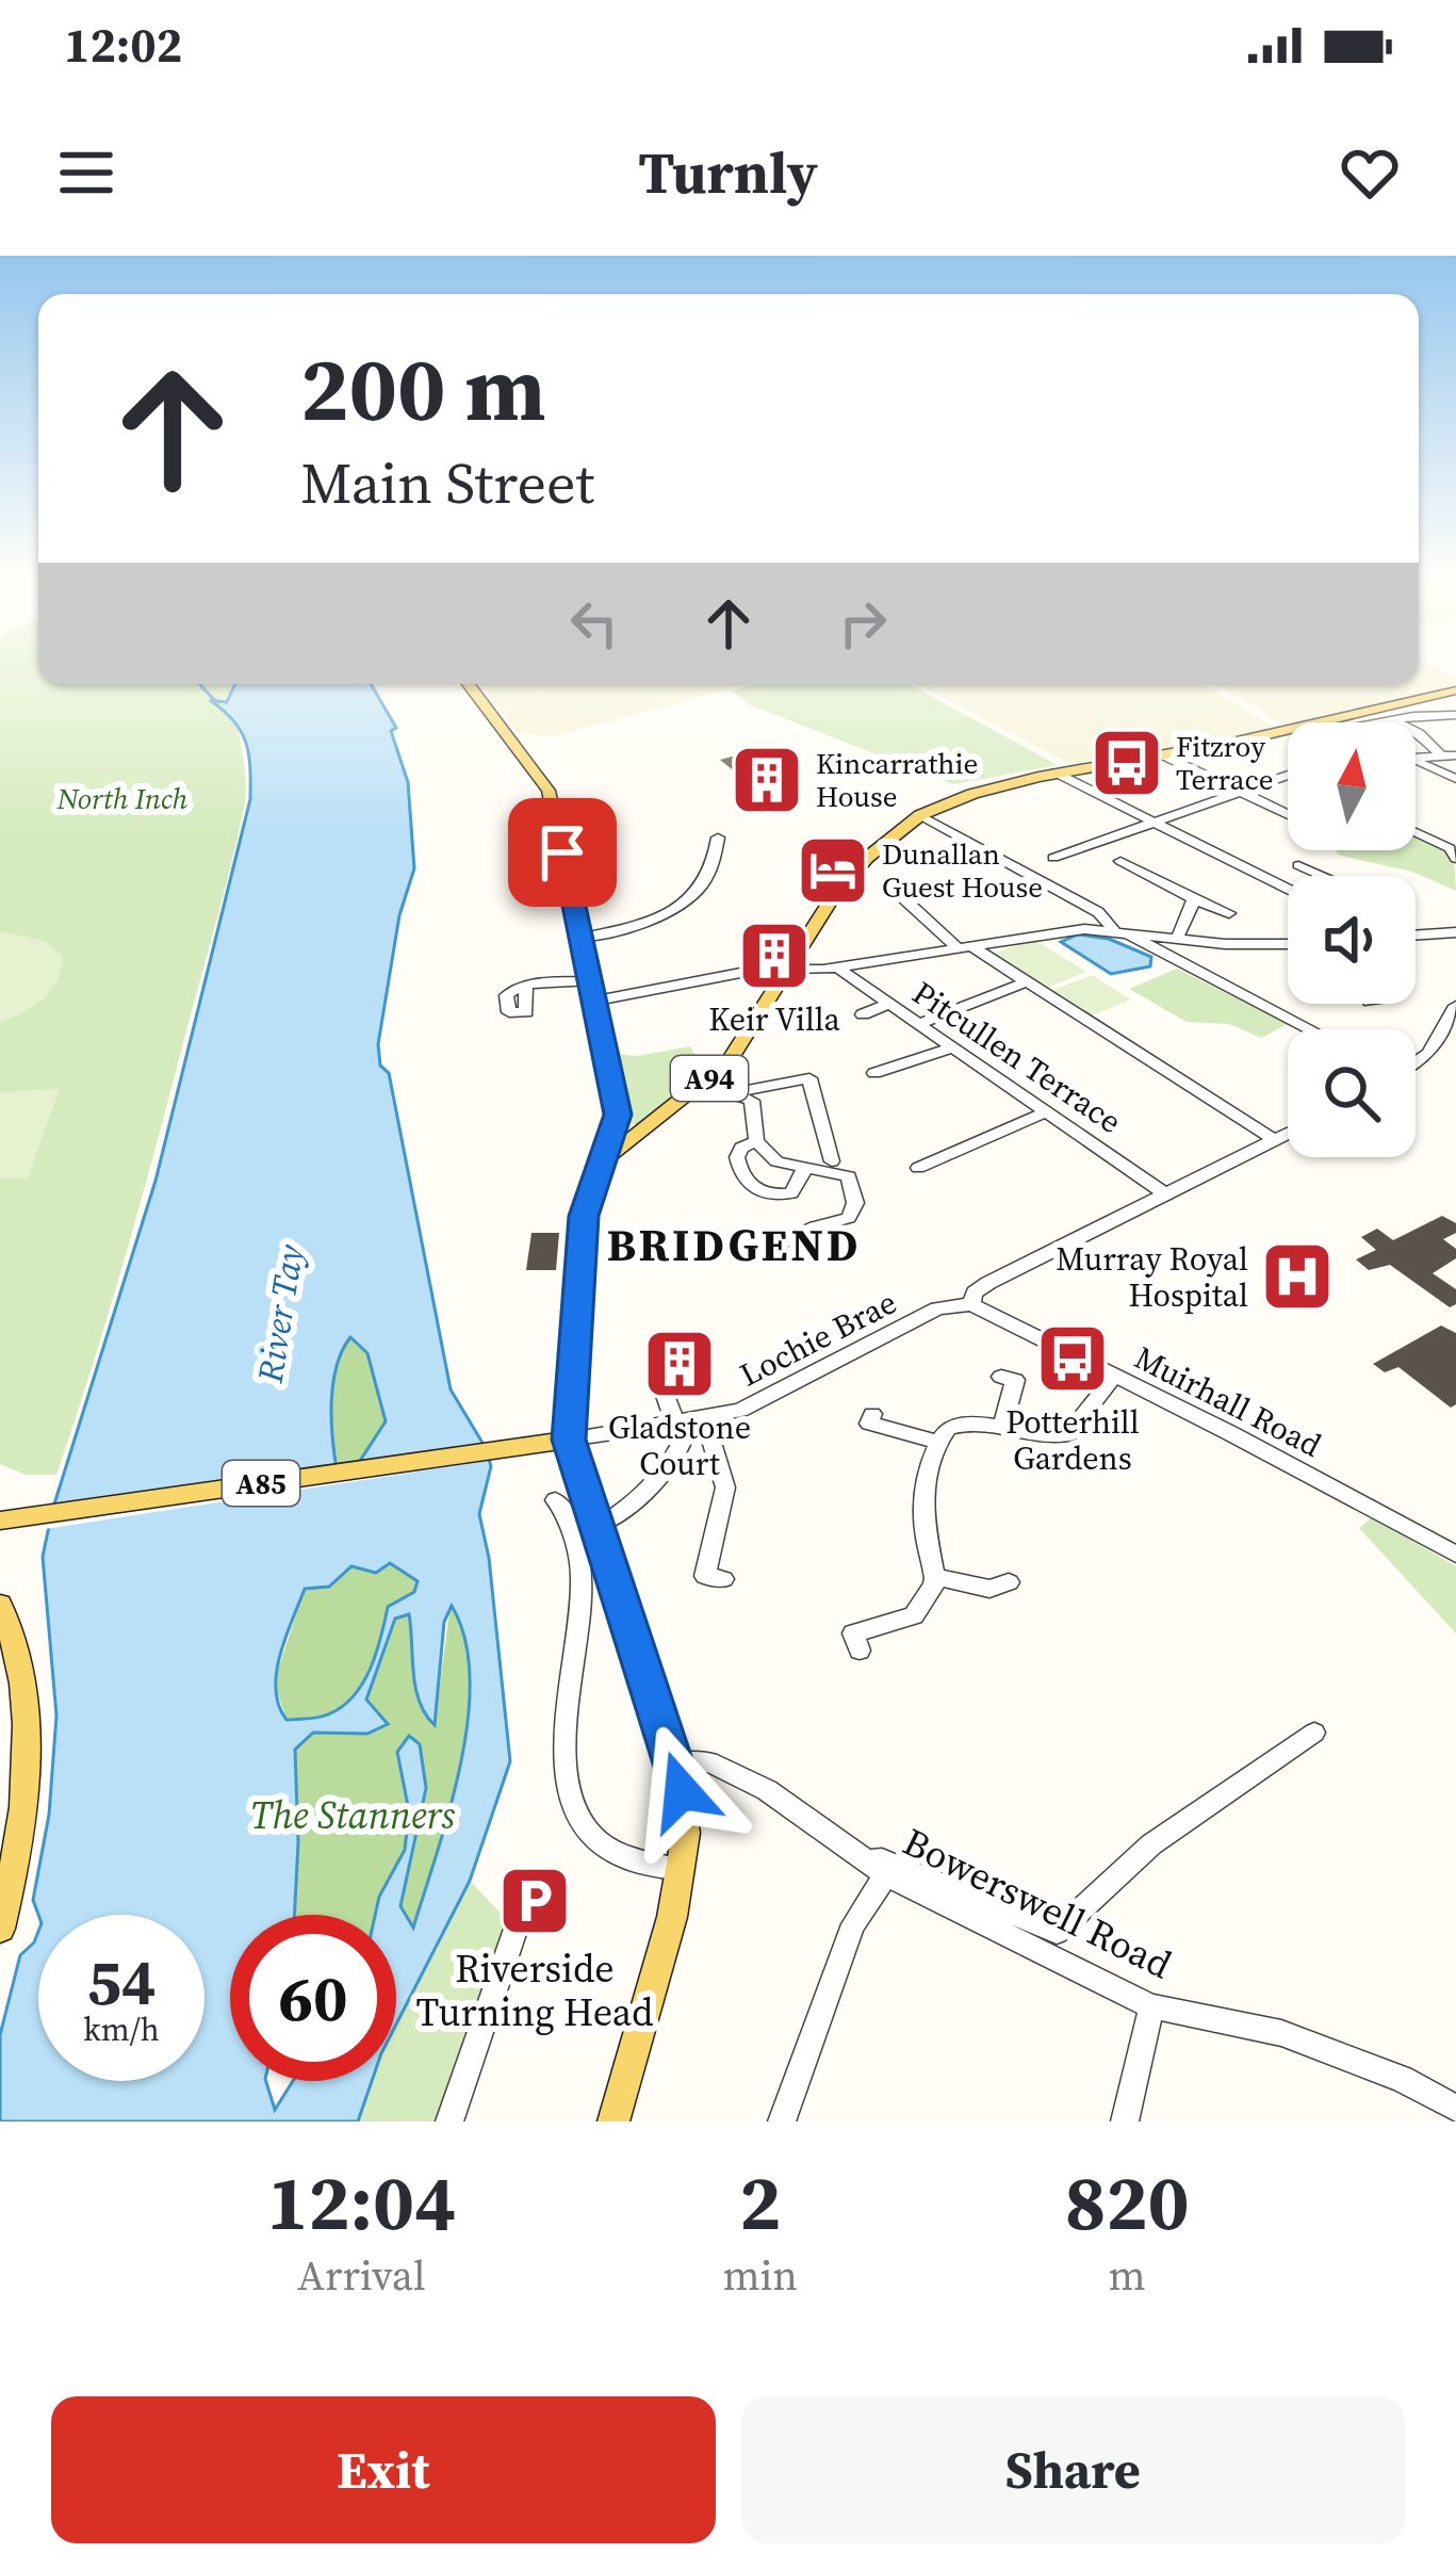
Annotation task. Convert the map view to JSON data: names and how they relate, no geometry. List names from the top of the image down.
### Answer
{
  "streets": {
    "main road": ["A94", "A85"],
    "street": [
      "Pitcullen Terrace",
      "Lochie Brae",
      "Muirhall Road",
      "Bowerswell Road"
    ]
  },
  "crossings": [
    ["Lochie Brae", "Muirhall Road"],
    ["Lochie Brae", "A85"]
  ],
  "districts": ["BRIDGEND"],
  "water": ["River Tay"],
  "parks": ["North Inch", "The Stanners"],
  "places": {
    "bus stop": ["Fitzroy Terrace", "Potterhill Gardens"],
    "building": ["Kincarrathie House", "Keir Villa", "Gladstone Court"],
    "hotel": ["Dunallan Guest House"],
    "hospital": ["Murray Royal Hospital"],
    "parking": ["Riverside Turning Head"]
  },
  "north": "top",
  "page": {
    "status": "12:02",
    "header": "Turnly",
    "turn": ["200 m", "Main Street"],
    "speed": "54 km/h",
    "limit": "60",
    "eta": [
      "12:04",
      "Arrival",
      "2",
      "min",
      "820",
      "m"
    ],
    "buttons": ["Exit", "Share"]
  }
}
